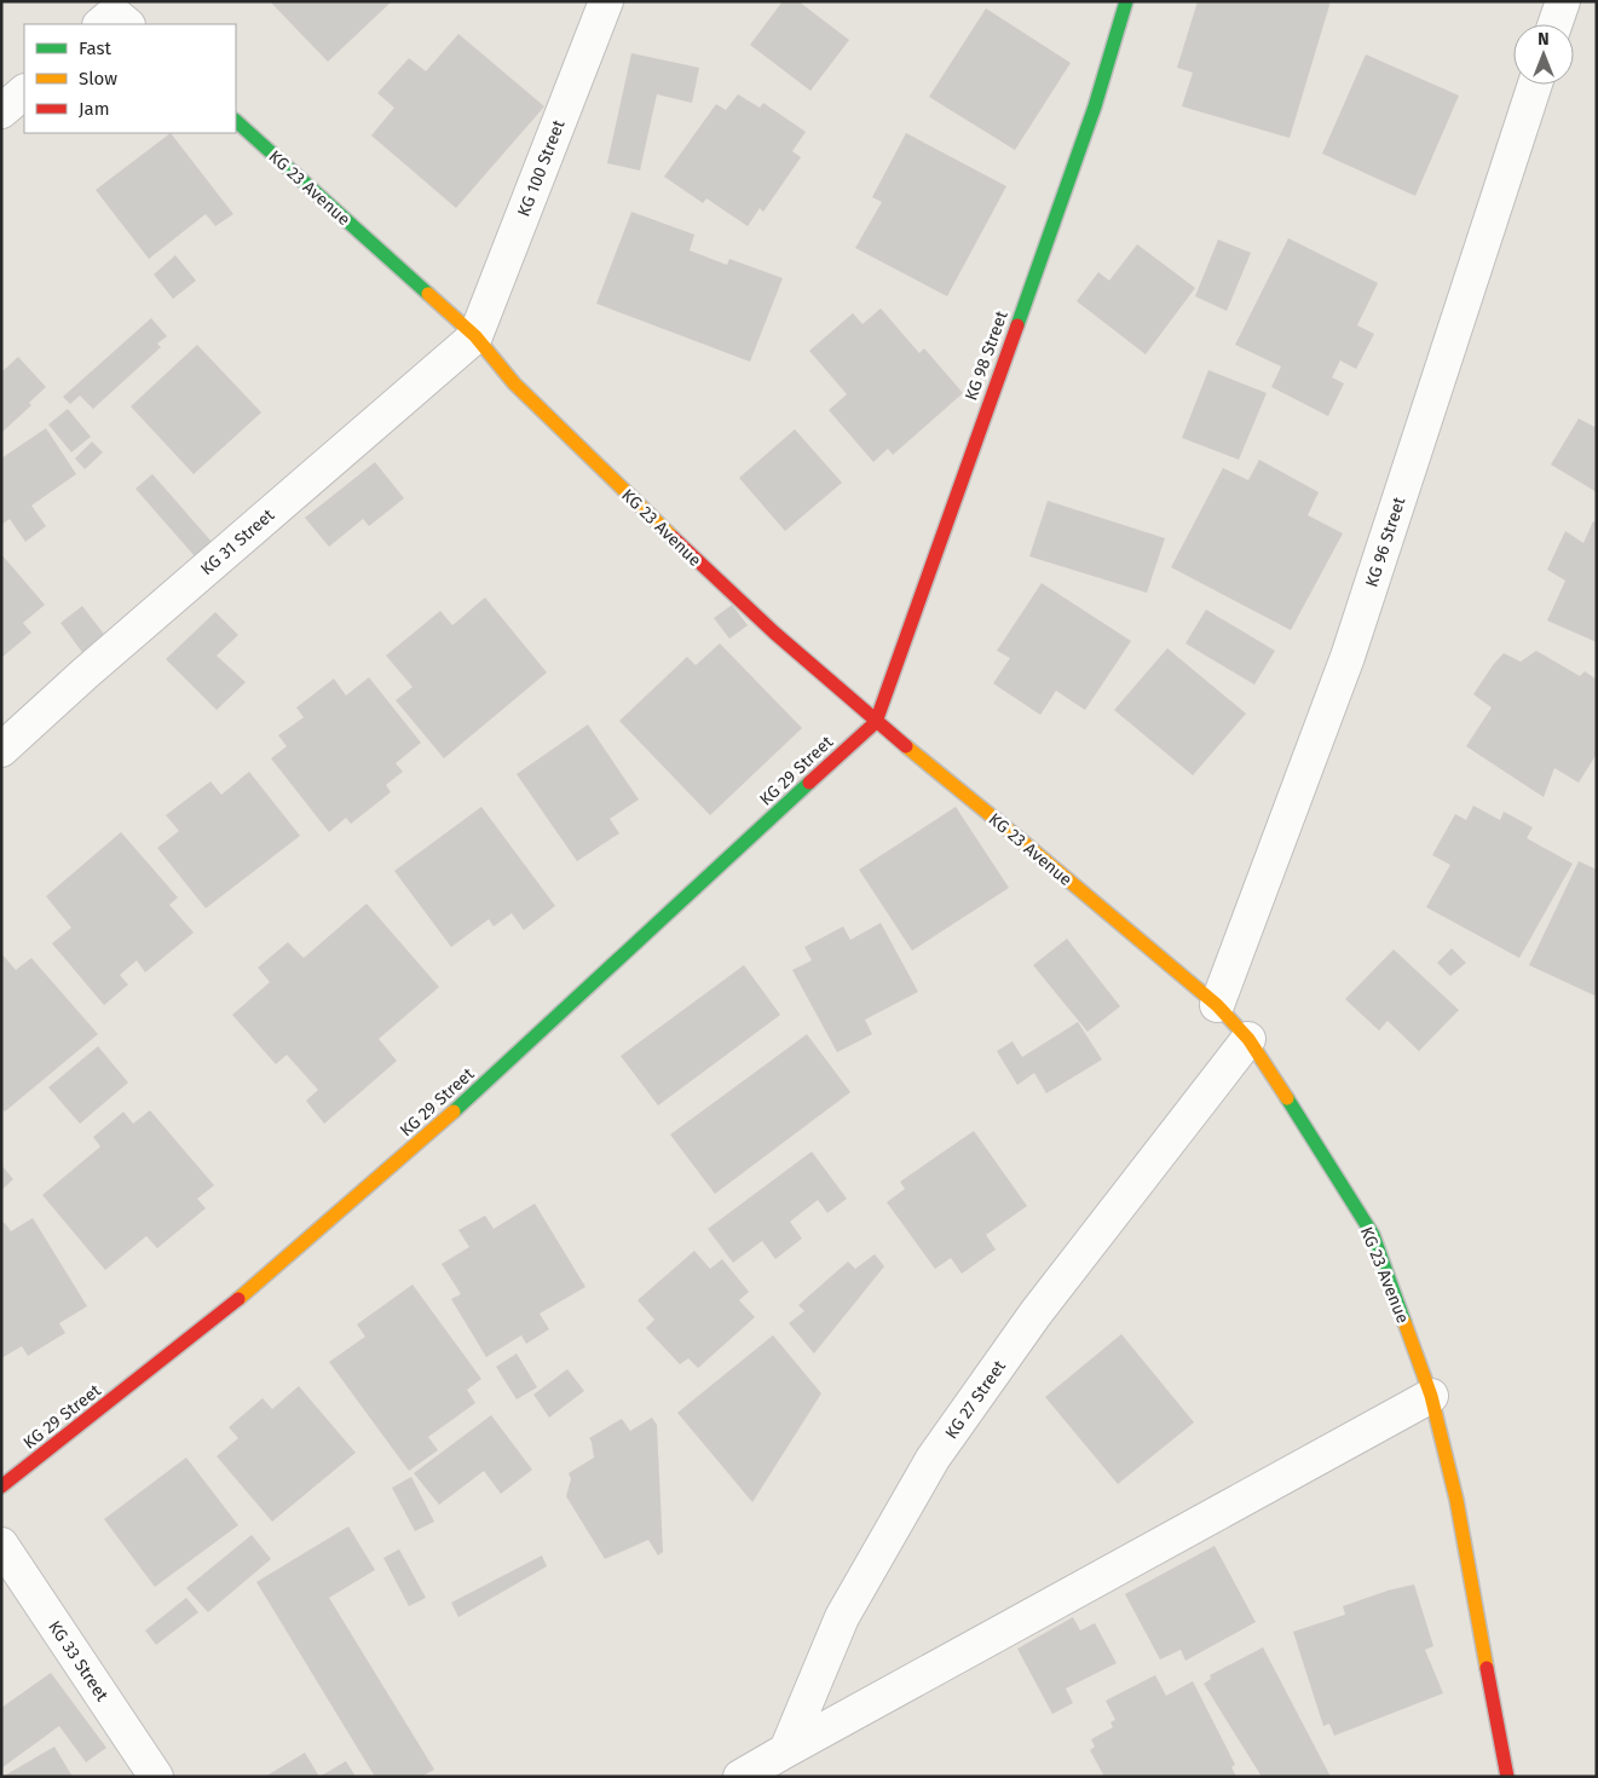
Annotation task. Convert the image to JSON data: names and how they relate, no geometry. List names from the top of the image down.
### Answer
{
  "streets": {
    "street": [
      "KG 100 Street",
      "KG 23 Avenue",
      "KG 98 Street",
      "KG 31 Street",
      "KG 96 Street",
      "KG 29 Street",
      "KG 27 Street",
      "KG 33 Street"
    ]
  },
  "crossings": [
    ["KG 100 Street", "KG 23 Avenue"],
    ["KG 100 Street", "KG 31 Street"],
    ["KG 23 Avenue", "KG 98 Street"],
    ["KG 23 Avenue", "KG 31 Street"],
    ["KG 23 Avenue", "KG 96 Street"],
    ["KG 23 Avenue", "KG 29 Street"],
    ["KG 23 Avenue", "KG 27 Street"],
    ["KG 98 Street", "KG 29 Street"]
  ],
  "legend": ["Fast", "Slow", "Jam"],
  "north": "top"
}
